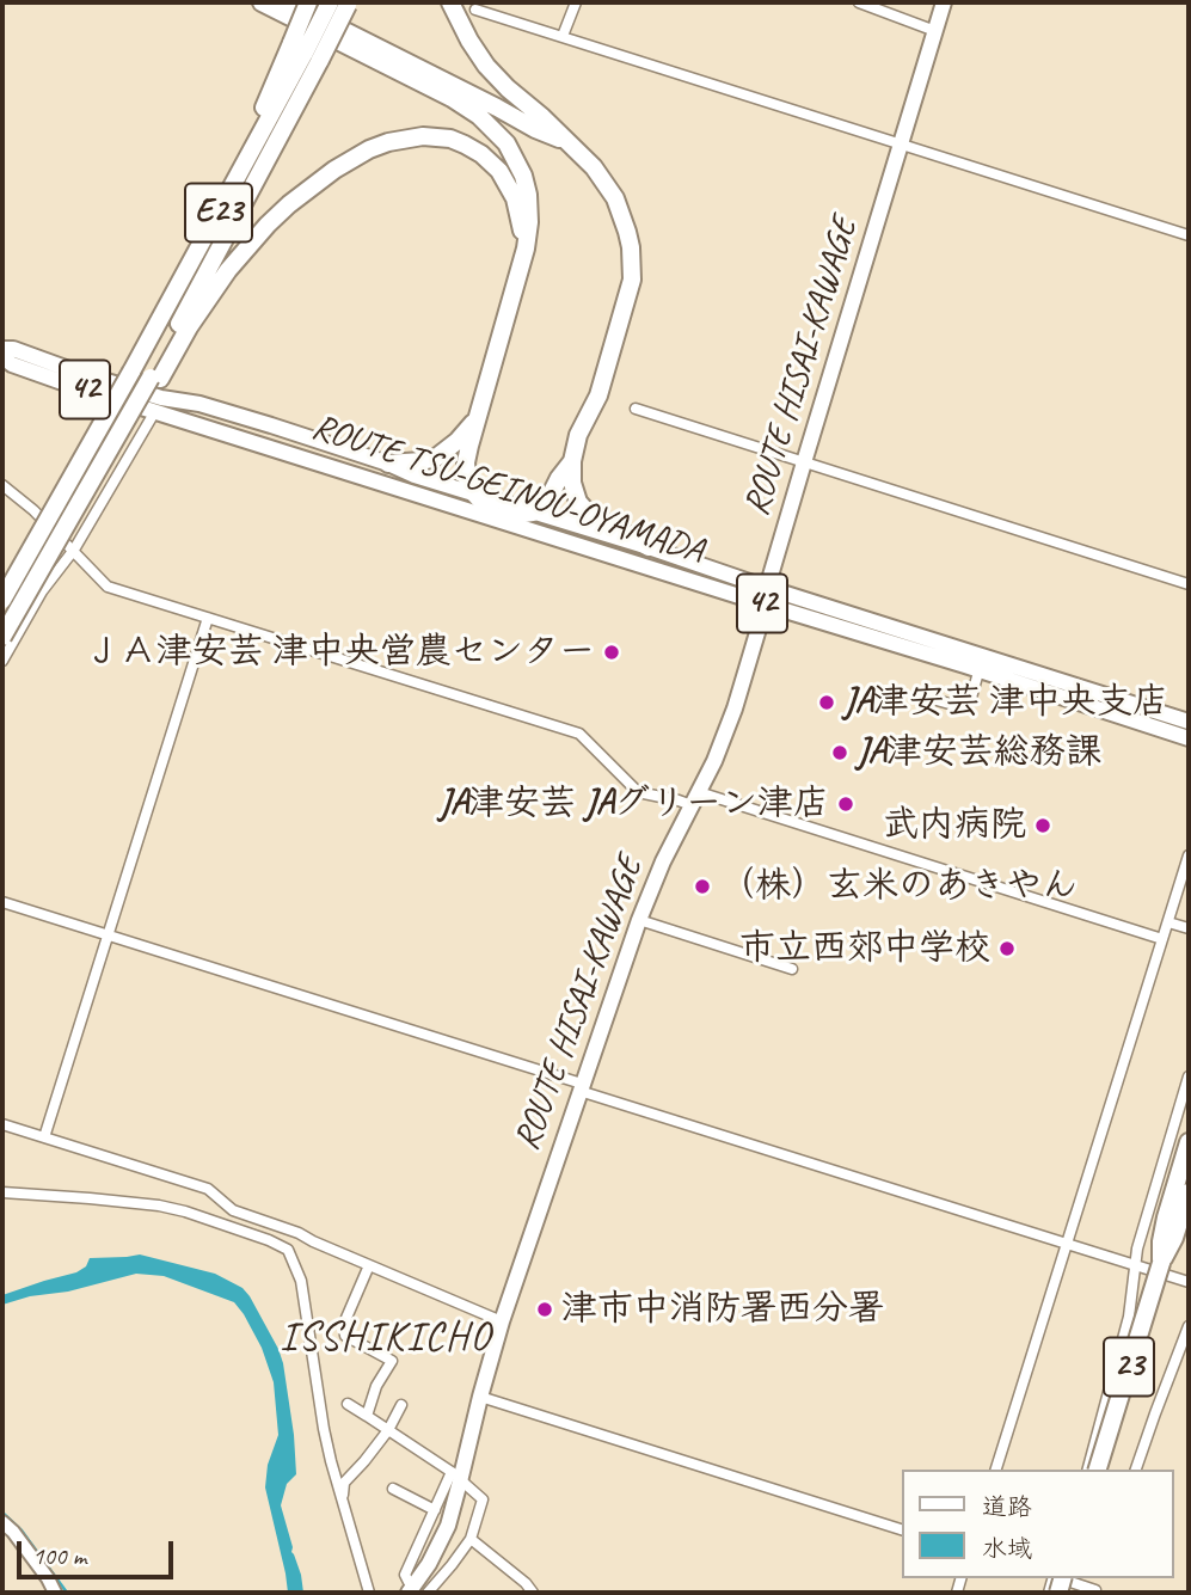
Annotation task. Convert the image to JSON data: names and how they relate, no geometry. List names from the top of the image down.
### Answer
{
  "streets": {
    "highway": ["E23", "23"],
    "main road": ["ROUTE HISAI-KAWAGE", "42", "ROUTE TSU-GEINOU-OYAMADA"]
  },
  "crossings": [
    ["ROUTE HISAI-KAWAGE", "ROUTE TSU-GEINOU-OYAMADA"]
  ],
  "districts": ["ISSHIKICHO"],
  "places": [
    "ＪＡ津安芸 津中央営農センター",
    "JA津安芸 津中央支店",
    "JA津安芸総務課",
    "JA津安芸 JAグリーン津店",
    "武内病院",
    "（株）玄米のあきやん",
    "市立西郊中学校",
    "津市中消防署西分署"
  ],
  "legend": ["道路", "水域"],
  "scale_bar": "100 m"
}
